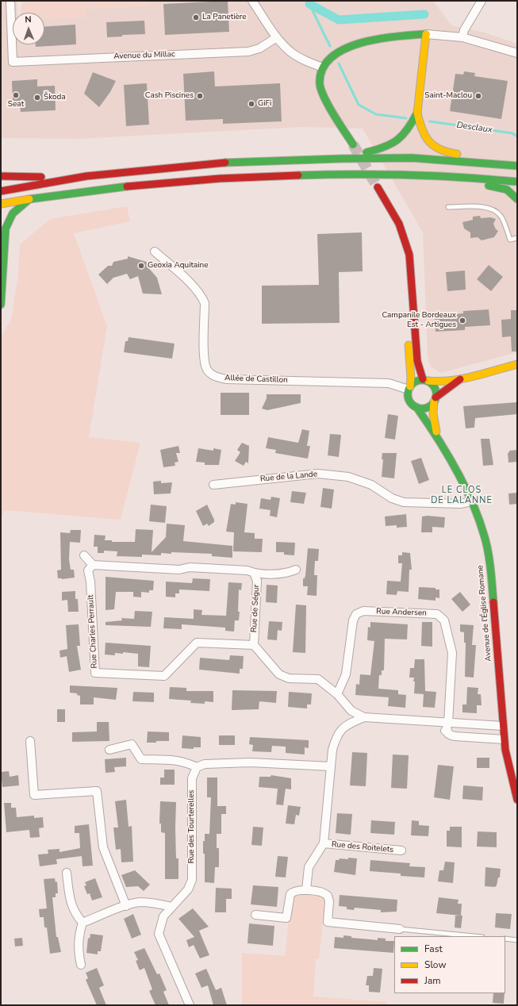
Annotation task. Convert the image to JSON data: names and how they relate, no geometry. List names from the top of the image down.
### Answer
{
  "streets": {
    "main road": ["Avenue de l'Église Romane"],
    "street": [
      "Avenue du Millac",
      "Allée de Castillon",
      "Rue de la Lande",
      "Rue de Ségur",
      "Rue Andersen",
      "Rue Charles Perrault",
      "Rue des Tourterelles",
      "Rue des Roitelets"
    ]
  },
  "crossings": [
    ["Allée de Castillon", "Avenue de l'Église Romane"],
    ["Rue de la Lande", "Avenue de l'Église Romane"],
    ["Rue de Ségur", "Rue Charles Perrault"]
  ],
  "districts": ["LE CLOS DE LALANNE"],
  "water": ["Desclaux"],
  "places": [
    "La Panetière",
    "Seat",
    "Cash Piscines",
    "Saint-Maclou",
    "Škoda",
    "GiFi",
    "Geoxia Aquitaine",
    "Campanile Bordeaux Est - Artigues"
  ],
  "legend": ["Fast", "Slow", "Jam"],
  "north": "top"
}
